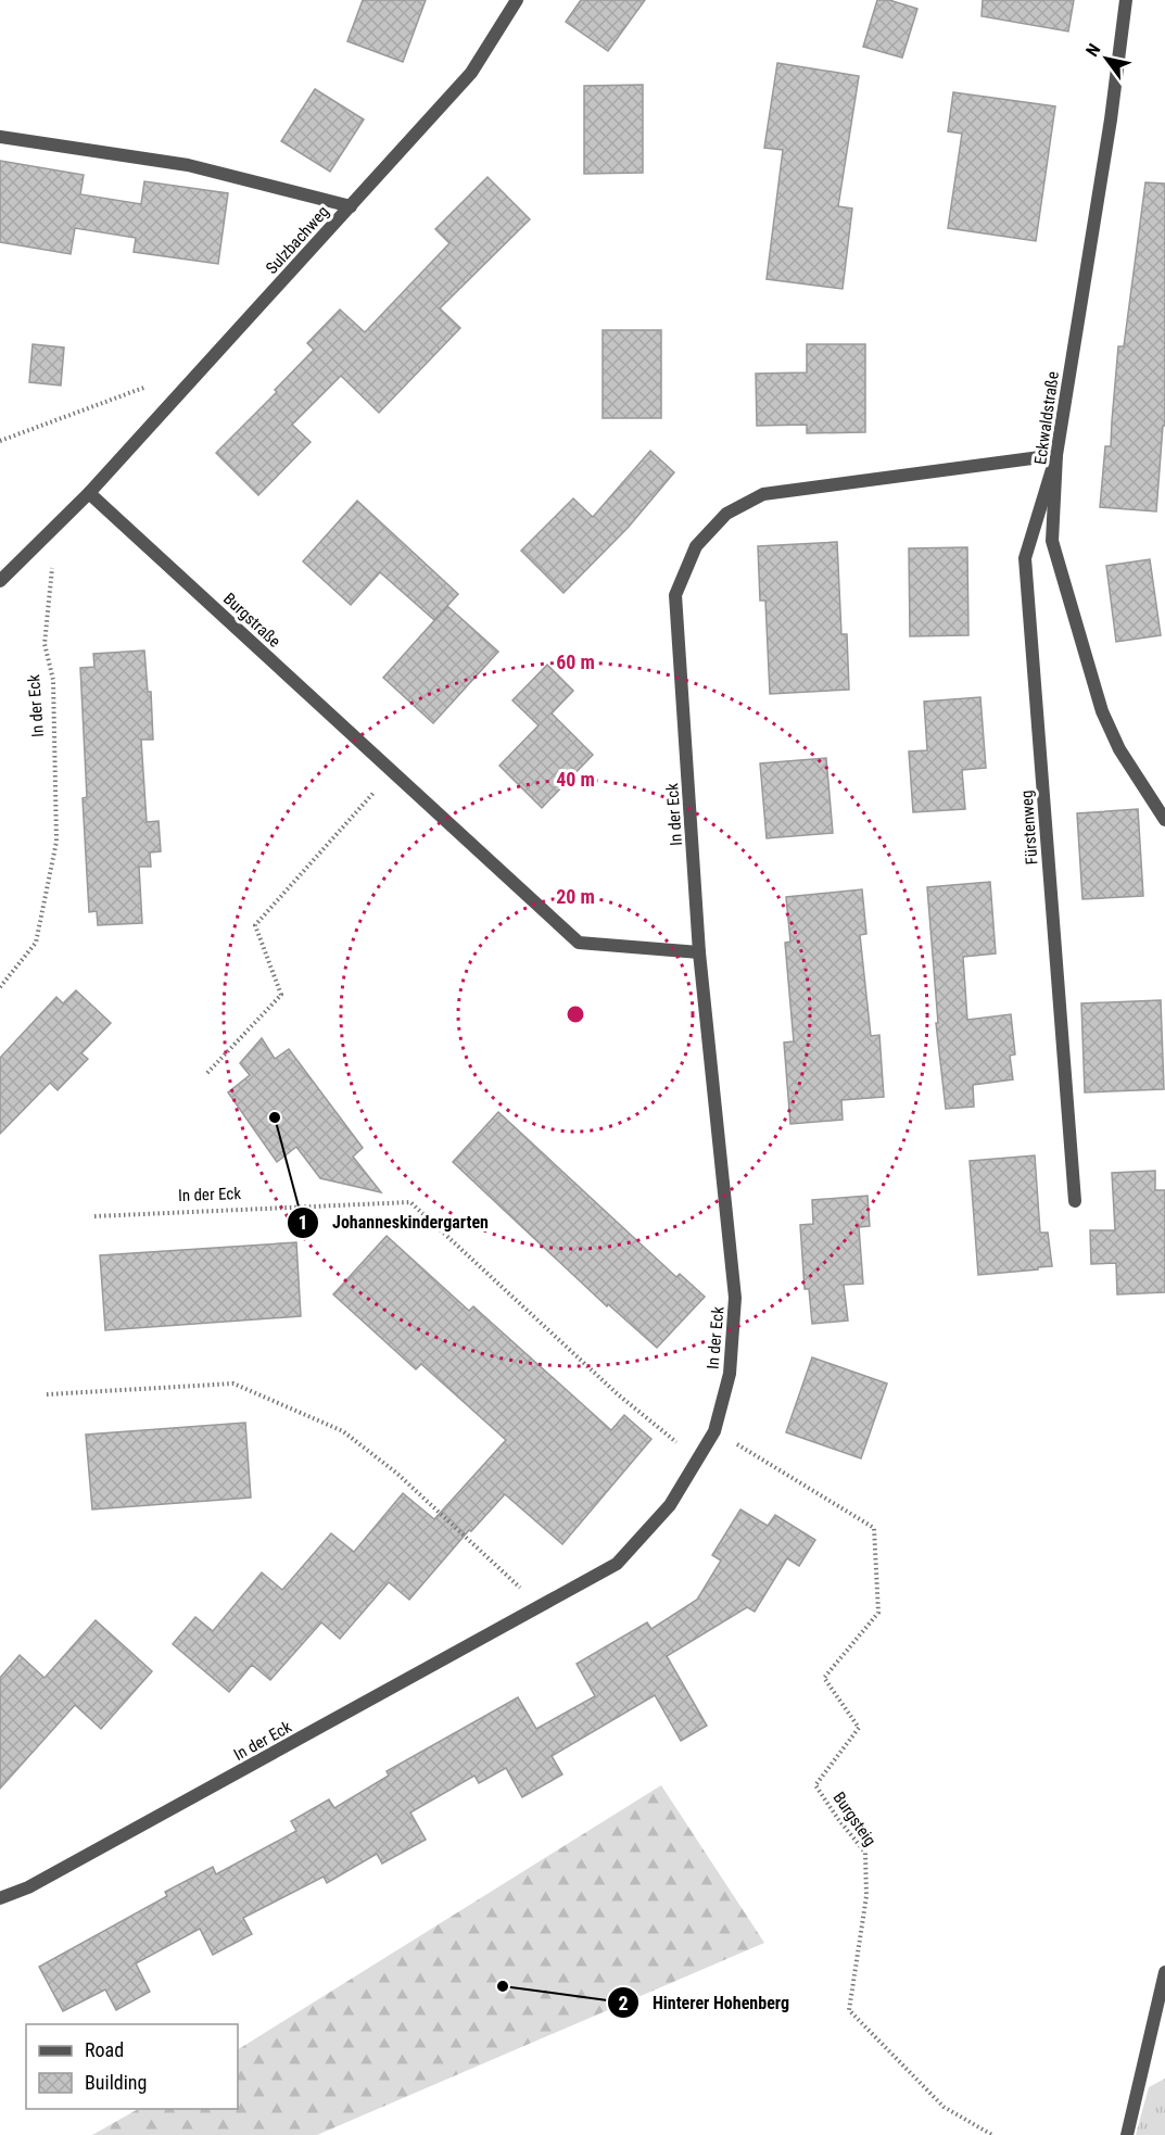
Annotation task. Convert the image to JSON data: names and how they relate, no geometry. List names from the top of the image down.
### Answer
{
  "streets": {
    "street": [
      "Sulzbachweg",
      "Eckwaldstraße",
      "Burgstraße",
      "In der Eck",
      "Fürstenweg"
    ],
    "path": ["Burgsteig"]
  },
  "crossings": [
    ["Sulzbachweg", "Burgstraße"],
    ["Eckwaldstraße", "In der Eck"],
    ["Eckwaldstraße", "Fürstenweg"],
    ["Burgstraße", "In der Eck"],
    ["In der Eck", "Fürstenweg"],
    ["In der Eck", "Burgsteig"]
  ],
  "places": ["Johanneskindergarten", "Hinterer Hohenberg"],
  "legend": ["Road", "Building"],
  "north": "top left",
  "rings": ["60 m", "40 m", "20 m"]
}
